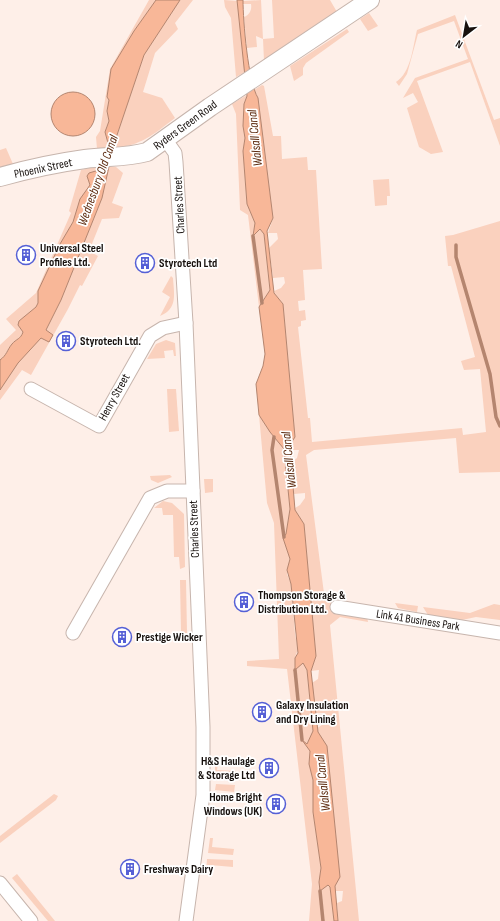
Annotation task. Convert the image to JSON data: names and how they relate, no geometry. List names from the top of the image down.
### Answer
{
  "streets": {
    "main road": ["Ryders Green Road", "Phoenix Street"],
    "street": ["Charles Street", "Henry Street", "Link 41 Business Park"]
  },
  "crossings": [
    ["Ryders Green Road", "Phoenix Street"],
    ["Ryders Green Road", "Charles Street"],
    ["Charles Street", "Henry Street"]
  ],
  "water": ["Walsall Canal", "Wednesbury Old Canal"],
  "places": {
    "building": [
      "Universal Steel Profiles Ltd.",
      "Styrotech Ltd",
      "Styrotech Ltd.",
      "Thompson Storage & Distribution Ltd.",
      "Prestige Wicker",
      "Galaxy Insulation and Dry Lining",
      "H&S Haulage & Storage Ltd",
      "Home Bright Windows (UK)",
      "Freshways Dairy"
    ]
  },
  "north": "bottom left"
}
